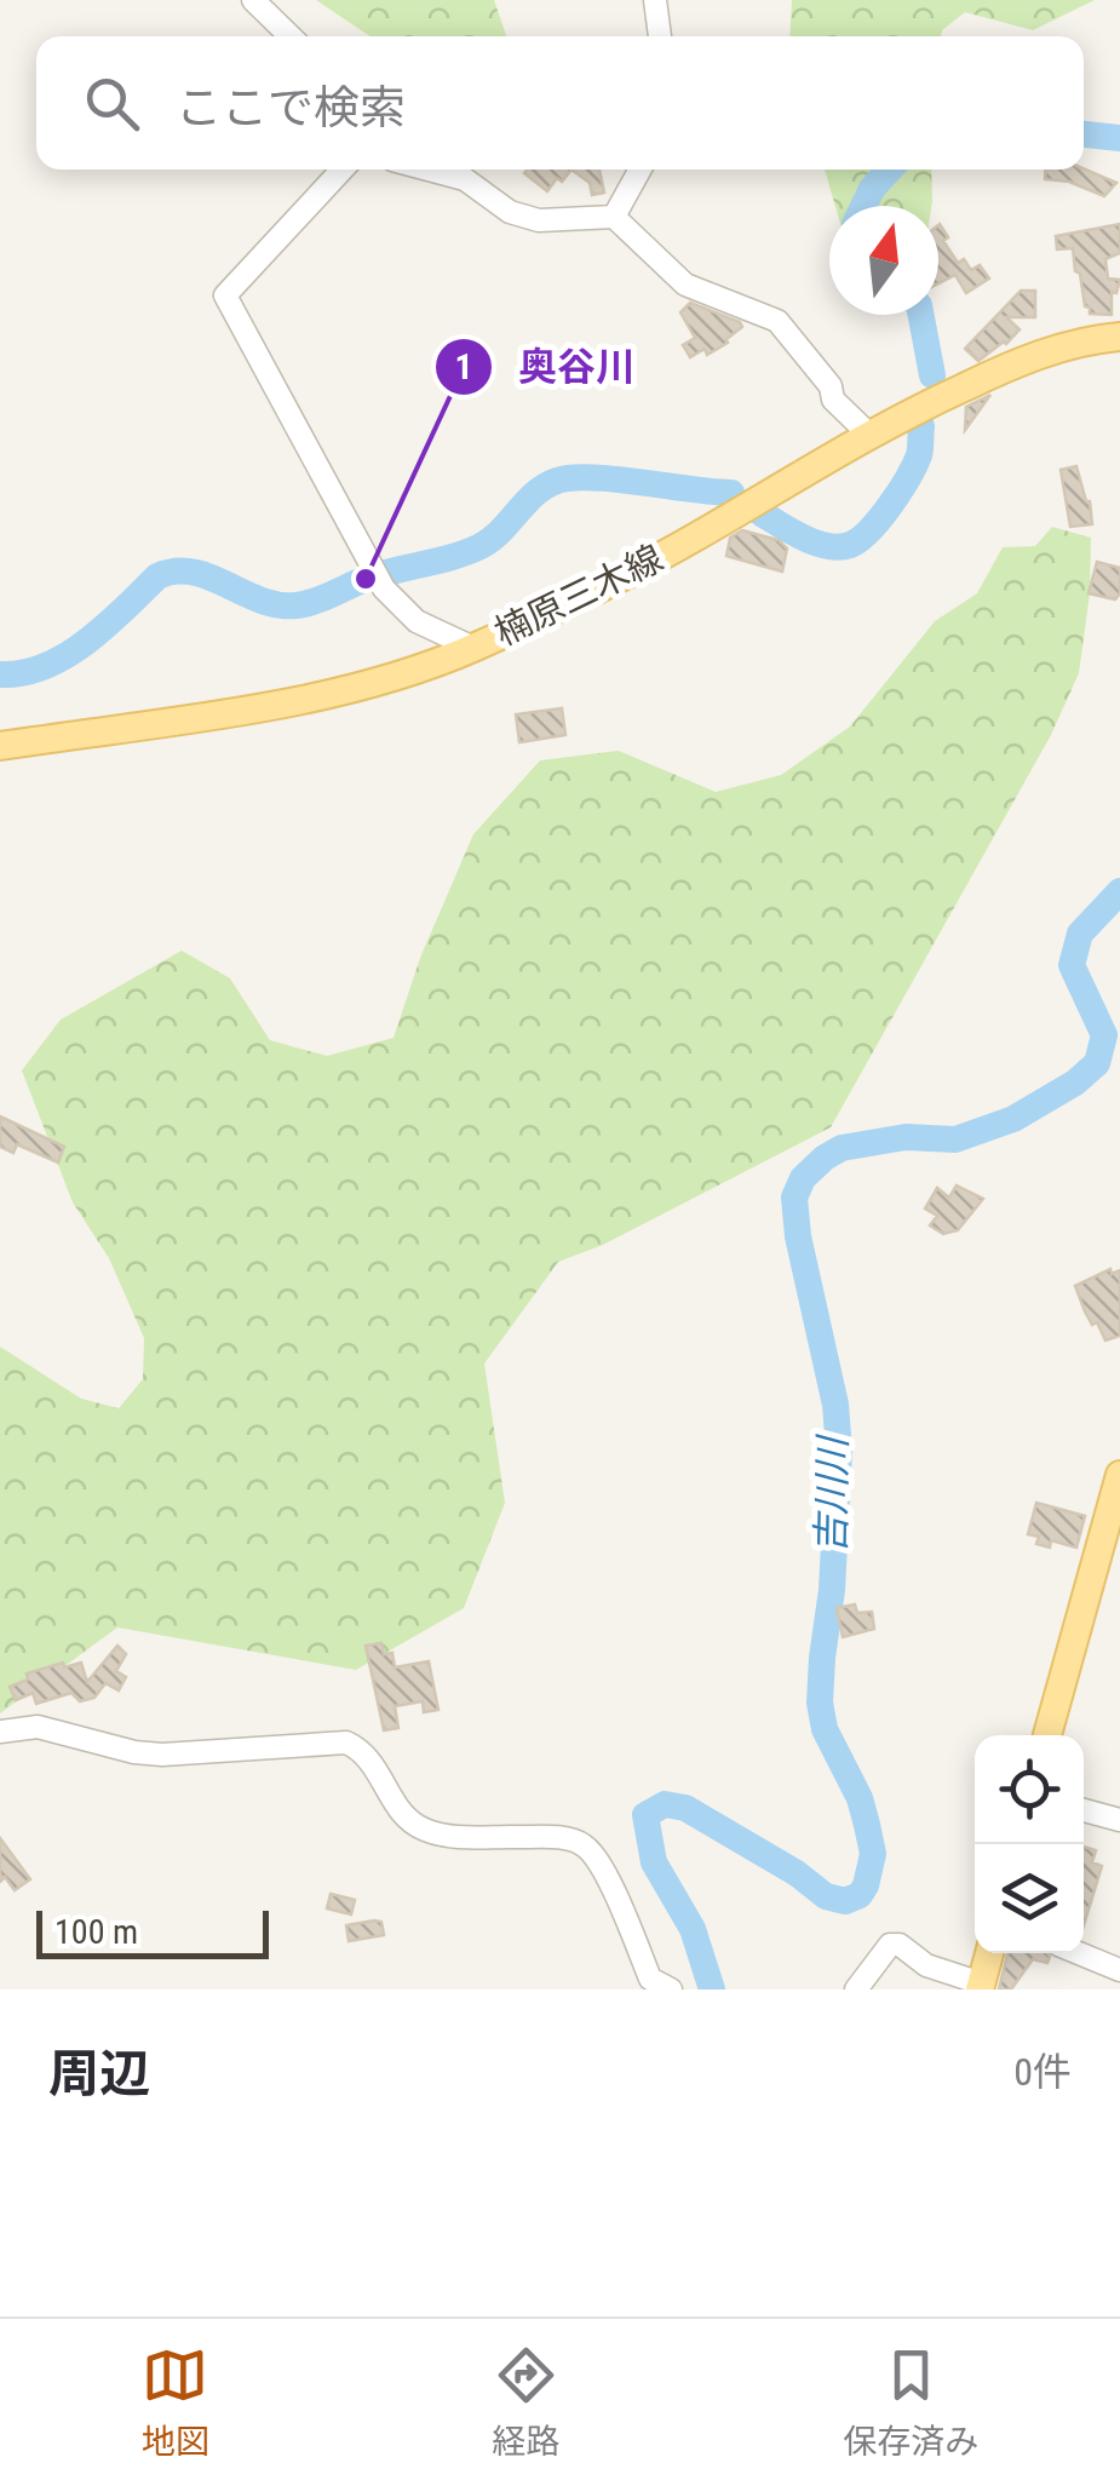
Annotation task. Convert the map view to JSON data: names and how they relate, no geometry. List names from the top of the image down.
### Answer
{
  "streets": {
    "main road": ["楠原三木線"]
  },
  "water": ["吉川川"],
  "places": ["奥谷川"],
  "scale_bar": "100 m",
  "north": "top",
  "page": {
    "search": "ここで検索",
    "scale": "100 m",
    "heading": ["周辺", "0件"],
    "nav": ["地図", "経路", "保存済み"]
  }
}
